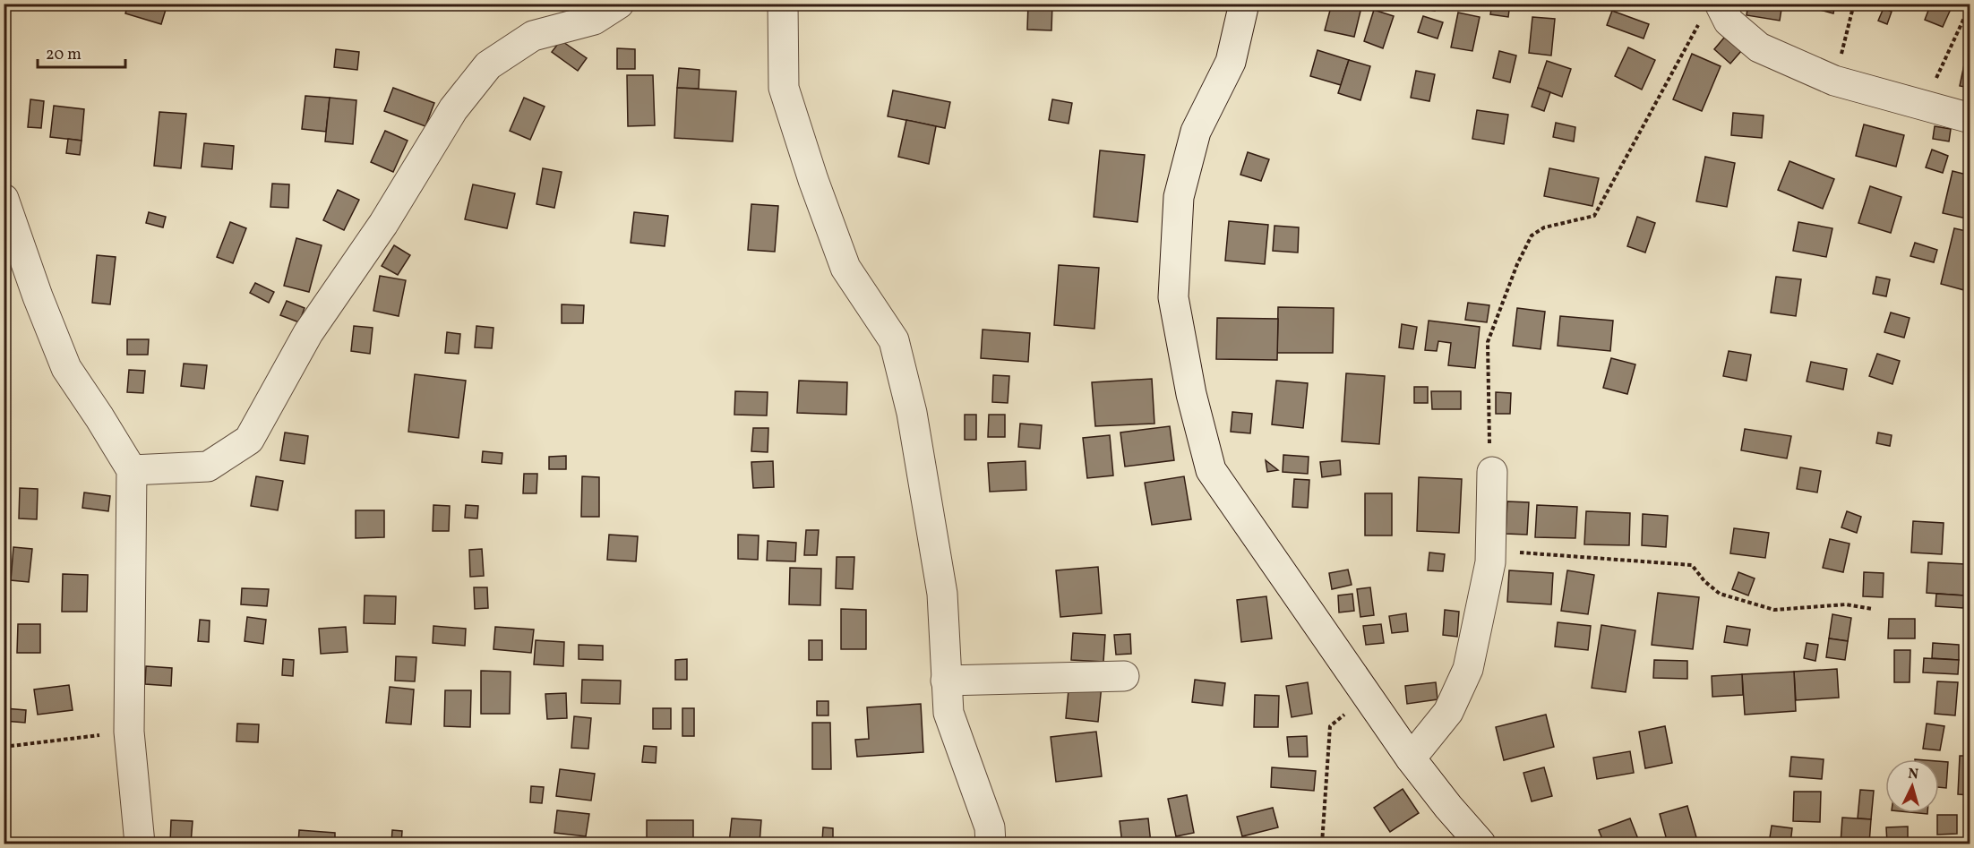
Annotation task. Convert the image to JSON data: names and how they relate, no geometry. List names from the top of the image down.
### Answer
{
  "scale_bar": "20 m",
  "north": "top"
}
